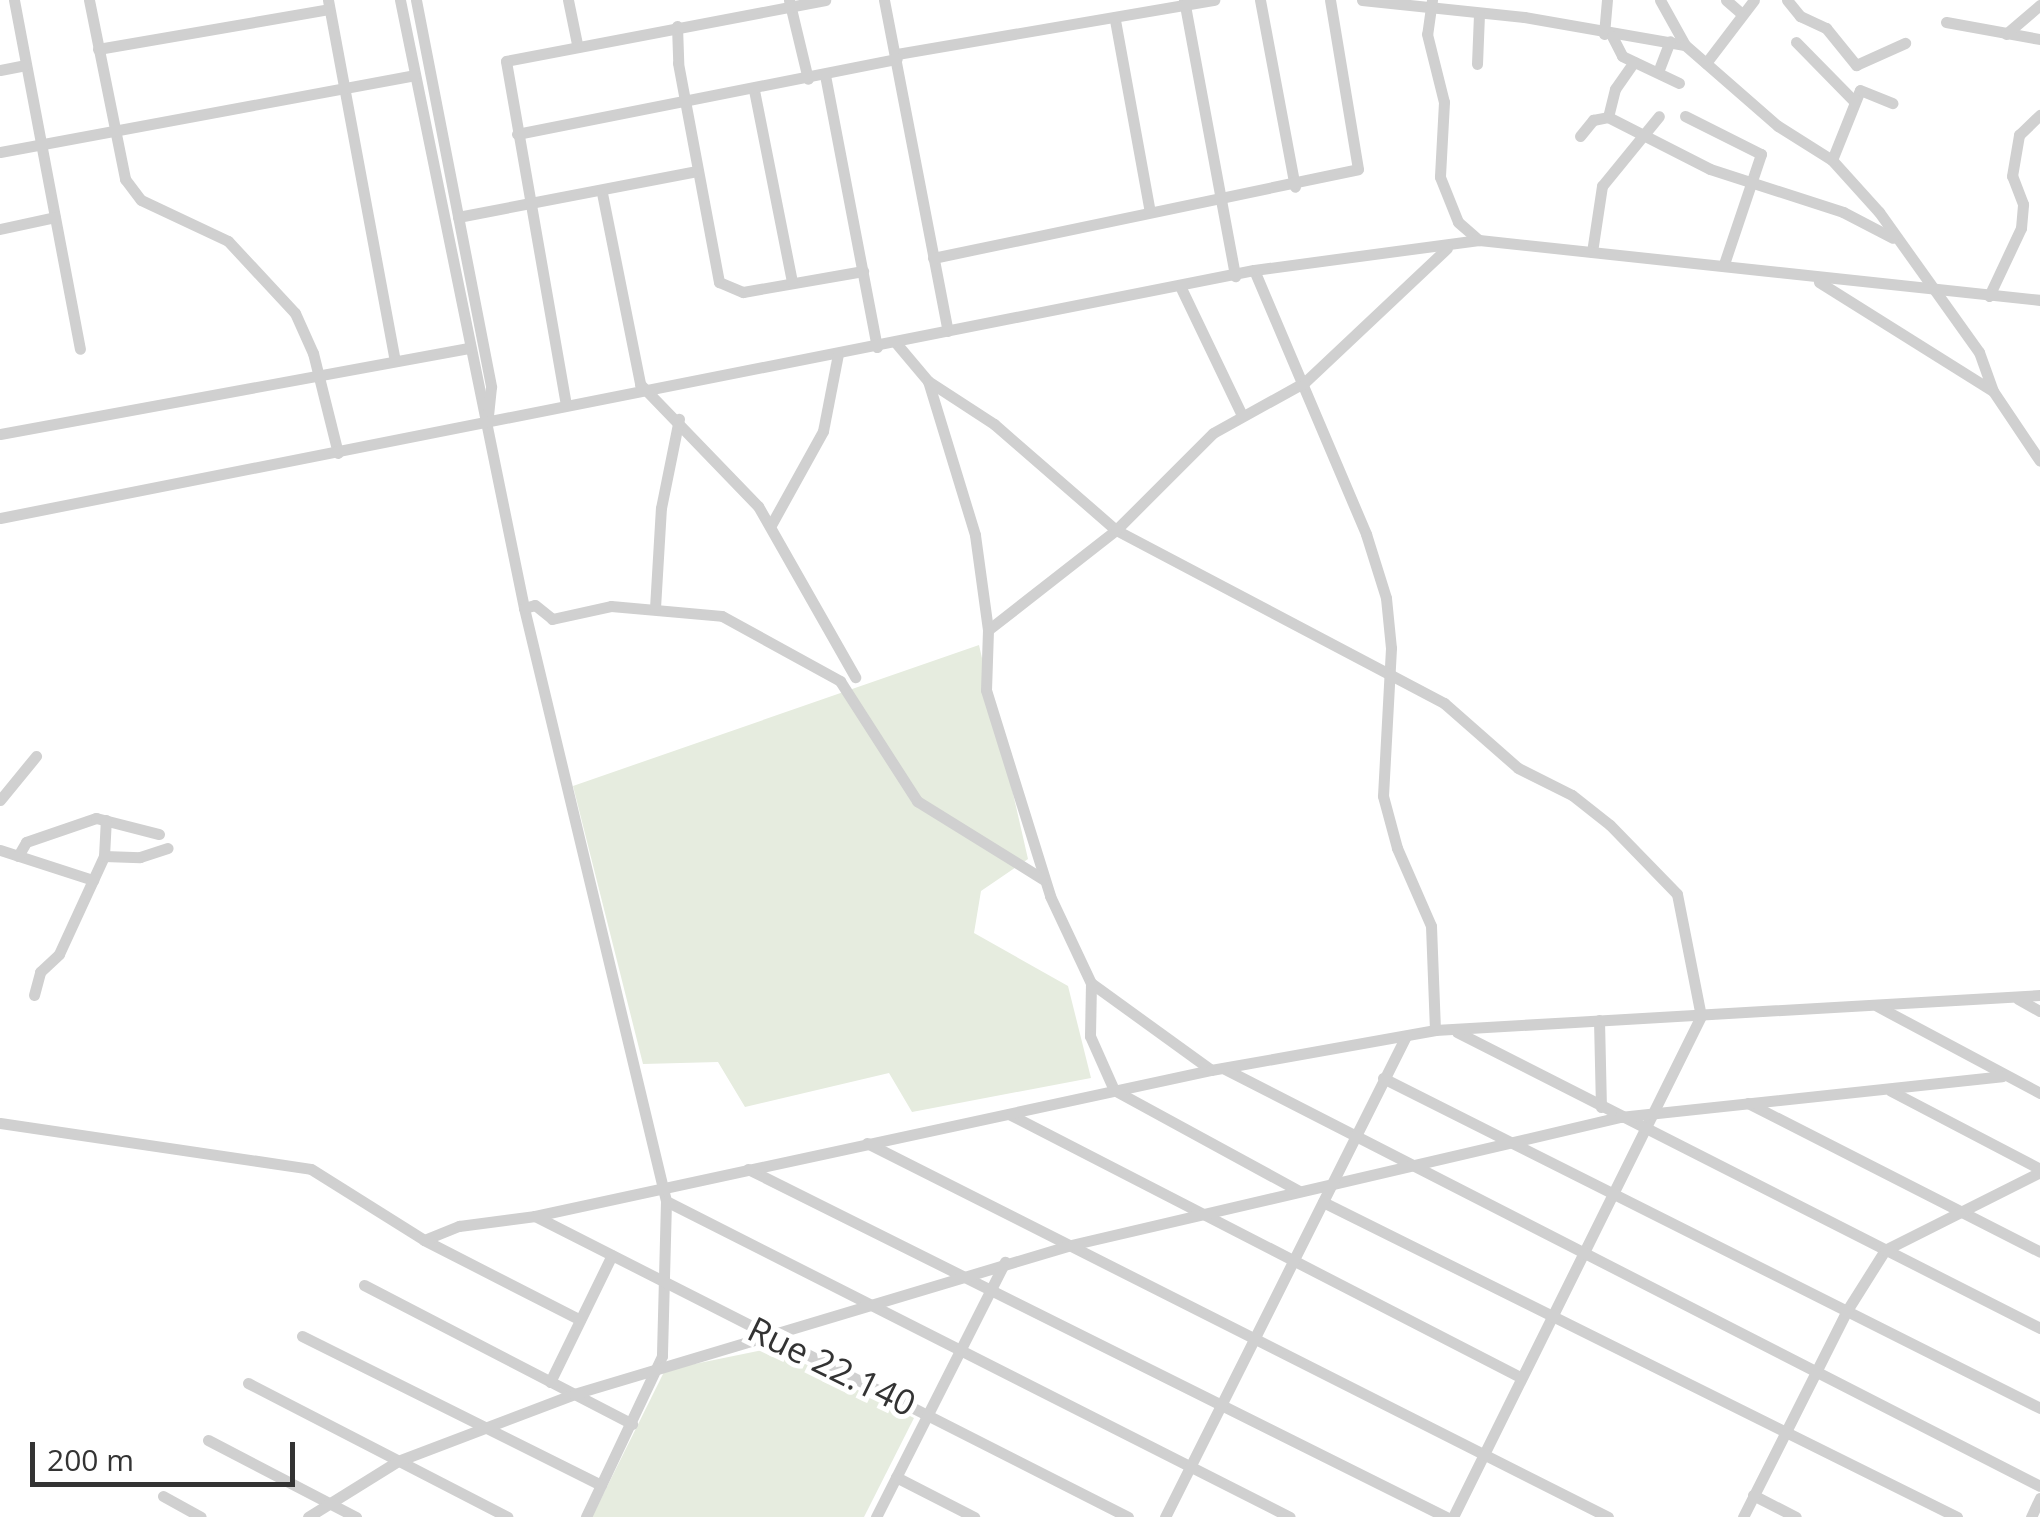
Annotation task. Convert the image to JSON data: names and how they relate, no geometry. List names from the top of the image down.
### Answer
{
  "streets": {
    "street": ["Rue 22.140"]
  },
  "scale_bar": "200 m"
}
